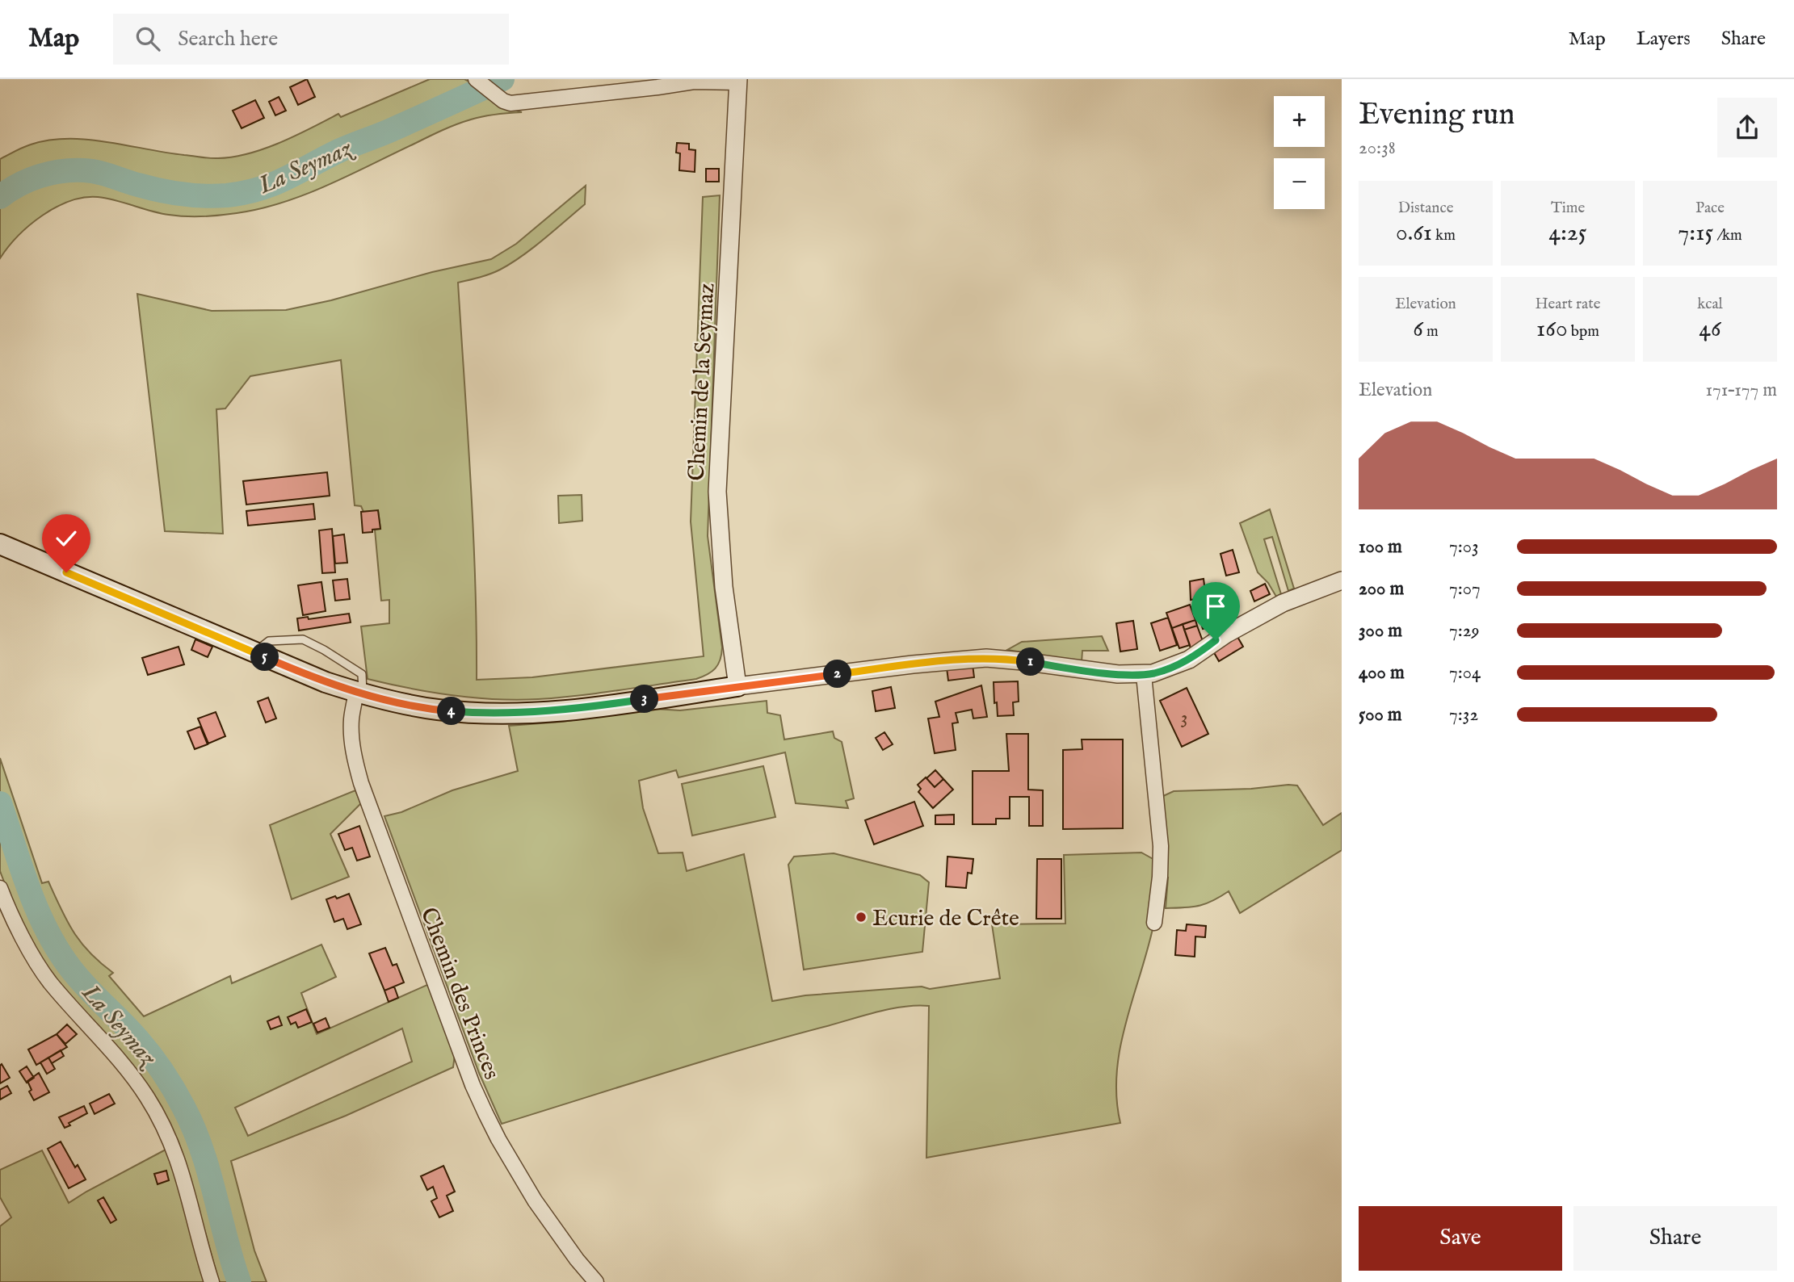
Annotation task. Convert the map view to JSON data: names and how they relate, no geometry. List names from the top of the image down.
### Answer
{
  "streets": {
    "street": ["Chemin de la Seymaz", "Chemin des Princes"]
  },
  "water": ["La Seymaz"],
  "places": ["Ecurie de Crête"],
  "house_numbers": ["3"],
  "page": {
    "header": "Map",
    "search": "Search here",
    "nav": ["Map", "Layers", "Share"],
    "heading": ["Evening run", "20:38"],
    "map_buttons": ["+", "−"],
    "stats": [
      ["Distance", "0.61 km"],
      ["Time", "4:25"],
      ["Pace", "7:15 /km"],
      ["Elevation", "6 m"],
      ["Heart rate", "160 bpm"],
      ["kcal", "46"]
    ],
    "chart": ["Elevation", "171–177 m"],
    "list": [
      {
        "name": "100 m",
        "note": "7:03"
      },
      {
        "name": "200 m",
        "note": "7:07"
      },
      {
        "name": "300 m",
        "note": "7:29"
      },
      {
        "name": "400 m",
        "note": "7:04"
      },
      {
        "name": "500 m",
        "note": "7:32"
      }
    ],
    "pins": [
      "5",
      "1",
      "2",
      "3",
      "4"
    ],
    "buttons": ["Save", "Share"]
  }
}
